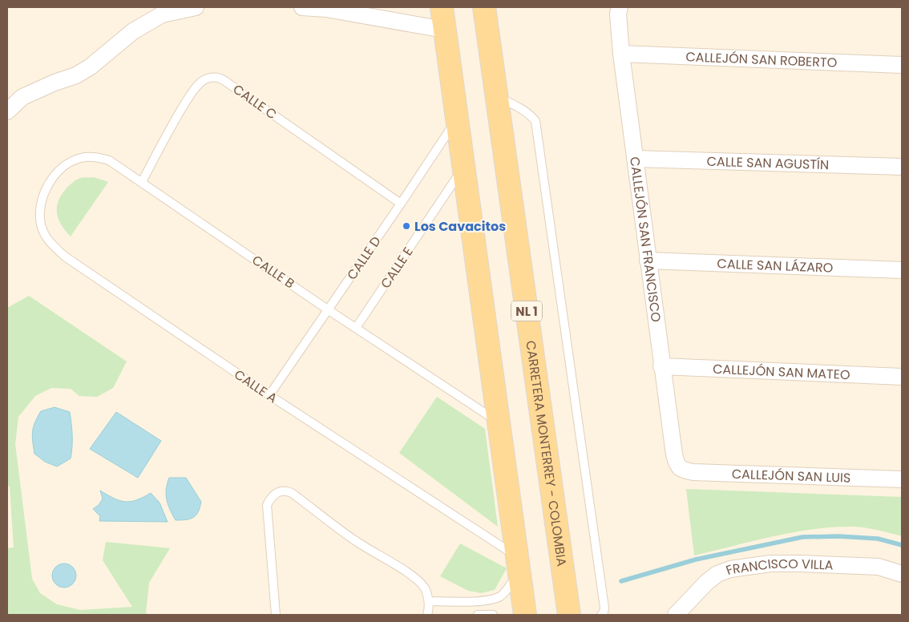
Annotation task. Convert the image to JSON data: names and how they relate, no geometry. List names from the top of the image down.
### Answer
{
  "streets": {
    "main road": ["NL 1", "CARRETERA MONTERREY - COLOMBIA"],
    "street": [
      "CALLEJÓN SAN ROBERTO",
      "CALLE SAN AGUSTÍN",
      "CALLEJÓN SAN FRANCISCO",
      "CALLE SAN LÁZARO",
      "CALLEJÓN SAN MATEO",
      "CALLEJÓN SAN LUIS",
      "FRANCISCO VILLA"
    ],
    "lane": [
      "CALLE C",
      "CALLE D",
      "CALLE E",
      "CALLE B",
      "CALLE A"
    ]
  },
  "crossings": [
    ["CALLEJÓN SAN ROBERTO", "CALLEJÓN SAN FRANCISCO"],
    ["CALLE C", "CALLE D"],
    ["CALLE C", "CALLE B"],
    ["CALLE SAN AGUSTÍN", "CALLEJÓN SAN FRANCISCO"],
    ["CALLEJÓN SAN FRANCISCO", "CALLE SAN LÁZARO"],
    ["CALLEJÓN SAN FRANCISCO", "CALLEJÓN SAN MATEO"],
    ["CALLEJÓN SAN FRANCISCO", "CALLEJÓN SAN LUIS"],
    ["CALLE D", "CALLE B"],
    ["CALLE D", "CALLE A"],
    ["CALLE E", "CALLE B"],
    ["CALLE B", "CALLE A"]
  ],
  "places": ["Los Cavacitos"]
}
